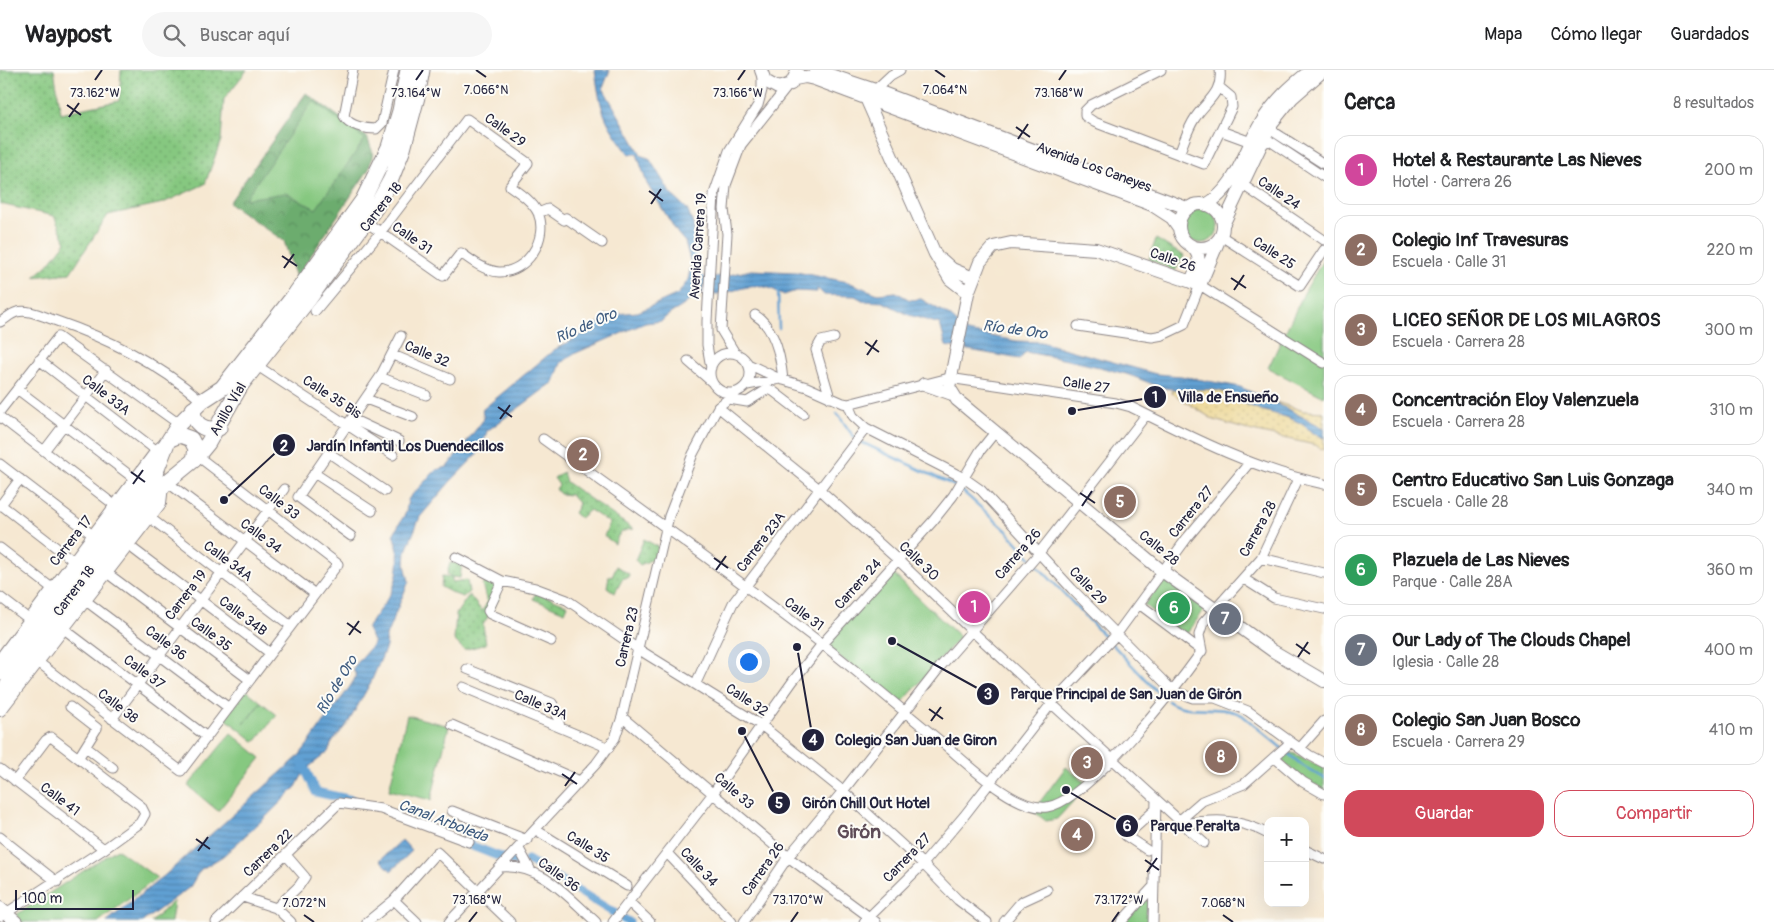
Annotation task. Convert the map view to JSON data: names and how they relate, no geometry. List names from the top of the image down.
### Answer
{
  "streets": {
    "highway": ["Anillo Víal"],
    "street": [
      "Calle 29",
      "Avenida Los Caneyes",
      "Calle 24",
      "Carrera 18",
      "Calle 31",
      "Avenida Carrera 19",
      "Calle 25",
      "Calle 26",
      "Calle 32",
      "Calle 27",
      "Calle 33A",
      "Calle 35 Bis",
      "Calle 33",
      "Carrera 27",
      "Carrera 28",
      "Calle 34",
      "Carrera 17",
      "Carrera 23A",
      "Calle 28",
      "Carrera 26",
      "Calle 34A",
      "Calle 30",
      "Carrera 24",
      "Carrera 19",
      "Calle 34B",
      "Calle 35",
      "Carrera 23",
      "Calle 36",
      "Calle 37",
      "Calle 38",
      "Calle 41",
      "Carrera 22"
    ]
  },
  "crossings": [
    ["Calle 29", "Carrera 18"],
    ["Calle 29", "Calle 31"],
    ["Calle 29", "Carrera 27"],
    ["Calle 29", "Carrera 23A"],
    ["Calle 29", "Carrera 26"],
    ["Calle 29", "Carrera 24"],
    ["Avenida Los Caneyes", "Avenida Carrera 19"],
    ["Avenida Los Caneyes", "Calle 25"],
    ["Carrera 18", "Calle 31"],
    ["Carrera 18", "Anillo Víal"],
    ["Carrera 18", "Calle 34"],
    ["Carrera 18", "Calle 34A"],
    ["Carrera 18", "Calle 34B"],
    ["Carrera 18", "Calle 35"],
    ["Carrera 18", "Calle 36"],
    ["Carrera 18", "Calle 37"],
    ["Carrera 18", "Calle 38"],
    ["Calle 31", "Anillo Víal"],
    ["Calle 31", "Carrera 27"],
    ["Calle 31", "Carrera 23A"],
    ["Calle 31", "Carrera 26"],
    ["Calle 31", "Calle 30"],
    ["Calle 31", "Carrera 24"],
    ["Calle 31", "Carrera 23"],
    ["Avenida Carrera 19", "Carrera 23"],
    ["Calle 32", "Carrera 27"],
    ["Calle 32", "Carrera 23A"],
    ["Calle 32", "Carrera 26"],
    ["Calle 32", "Carrera 24"],
    ["Calle 32", "Carrera 23"],
    ["Calle 27", "Carrera 27"],
    ["Calle 27", "Carrera 28"],
    ["Calle 27", "Carrera 26"],
    ["Calle 33A", "Anillo Víal"],
    ["Calle 33A", "Carrera 17"],
    ["Calle 33A", "Carrera 23"],
    ["Calle 35 Bis", "Anillo Víal"],
    ["Anillo Víal", "Calle 33"],
    ["Anillo Víal", "Calle 34"],
    ["Anillo Víal", "Carrera 17"],
    ["Calle 33", "Carrera 27"],
    ["Calle 33", "Calle 34"],
    ["Calle 33", "Carrera 26"],
    ["Calle 33", "Carrera 24"],
    ["Calle 33", "Carrera 19"],
    ["Calle 33", "Carrera 23"],
    ["Carrera 27", "Calle 28"],
    ["Carrera 27", "Calle 30"],
    ["Carrera 28", "Calle 28"],
    ["Calle 34", "Carrera 24"],
    ["Calle 34", "Carrera 19"],
    ["Carrera 23A", "Calle 30"],
    ["Calle 28", "Carrera 26"],
    ["Calle 28", "Carrera 24"],
    ["Carrera 26", "Calle 30"],
    ["Calle 34A", "Carrera 19"],
    ["Calle 30", "Carrera 24"],
    ["Calle 30", "Carrera 23"],
    ["Carrera 19", "Calle 34B"],
    ["Carrera 19", "Calle 35"],
    ["Carrera 19", "Calle 36"],
    ["Carrera 19", "Calle 37"],
    ["Carrera 19", "Calle 38"],
    ["Calle 35", "Carrera 23"],
    ["Carrera 23", "Calle 36"],
    ["Calle 37", "Calle 38"]
  ],
  "districts": ["Girón"],
  "water": ["Río de Oro", "Canal Arboleda"],
  "places": [
    "Villa de Ensueño",
    "Jardín Infantil Los Duendecillos",
    "Parque Principal de San Juan de Girón",
    "Colegio San Juan de Giron",
    "Girón Chill Out Hotel",
    "Parque Peralta"
  ],
  "scale_bar": "100 m",
  "page": {
    "header": "Waypost",
    "search": "Buscar aquí",
    "nav": ["Mapa", "Cómo llegar", "Guardados"],
    "heading": ["Cerca", "8 resultados"],
    "list": [
      {
        "mark": "1",
        "name": "Hotel & Restaurante Las Nieves",
        "note": "Hotel · Carrera 26",
        "value": "200 m"
      },
      {
        "mark": "2",
        "name": "Colegio Inf Travesuras",
        "note": "Escuela · Calle 31",
        "value": "220 m"
      },
      {
        "mark": "3",
        "name": "LICEO SEÑOR DE LOS MILAGROS",
        "note": "Escuela · Carrera 28",
        "value": "300 m"
      },
      {
        "mark": "4",
        "name": "Concentración Eloy Valenzuela",
        "note": "Escuela · Carrera 28",
        "value": "310 m"
      },
      {
        "mark": "5",
        "name": "Centro Educativo San Luis Gonzaga",
        "note": "Escuela · Calle 28",
        "value": "340 m"
      },
      {
        "mark": "6",
        "name": "Plazuela de Las Nieves",
        "note": "Parque · Calle 28A",
        "value": "360 m"
      },
      {
        "mark": "7",
        "name": "Our Lady of The Clouds Chapel",
        "note": "Iglesia · Calle 28",
        "value": "400 m"
      },
      {
        "mark": "8",
        "name": "Colegio San Juan Bosco",
        "note": "Escuela · Carrera 29",
        "value": "410 m"
      }
    ],
    "pins": [
      "2",
      "5",
      "1",
      "6",
      "7",
      "8",
      "3",
      "4"
    ],
    "buttons": ["Guardar", "Compartir"],
    "map_buttons": ["+", "−"],
    "scale": "100 m"
  },
  "coordinates": [
    "7.064°N",
    "7.066°N",
    "73.162°W",
    "73.164°W",
    "73.166°W",
    "73.168°W",
    "73.170°W",
    "73.172°W",
    "7.072°N",
    "7.068°N"
  ]
}
